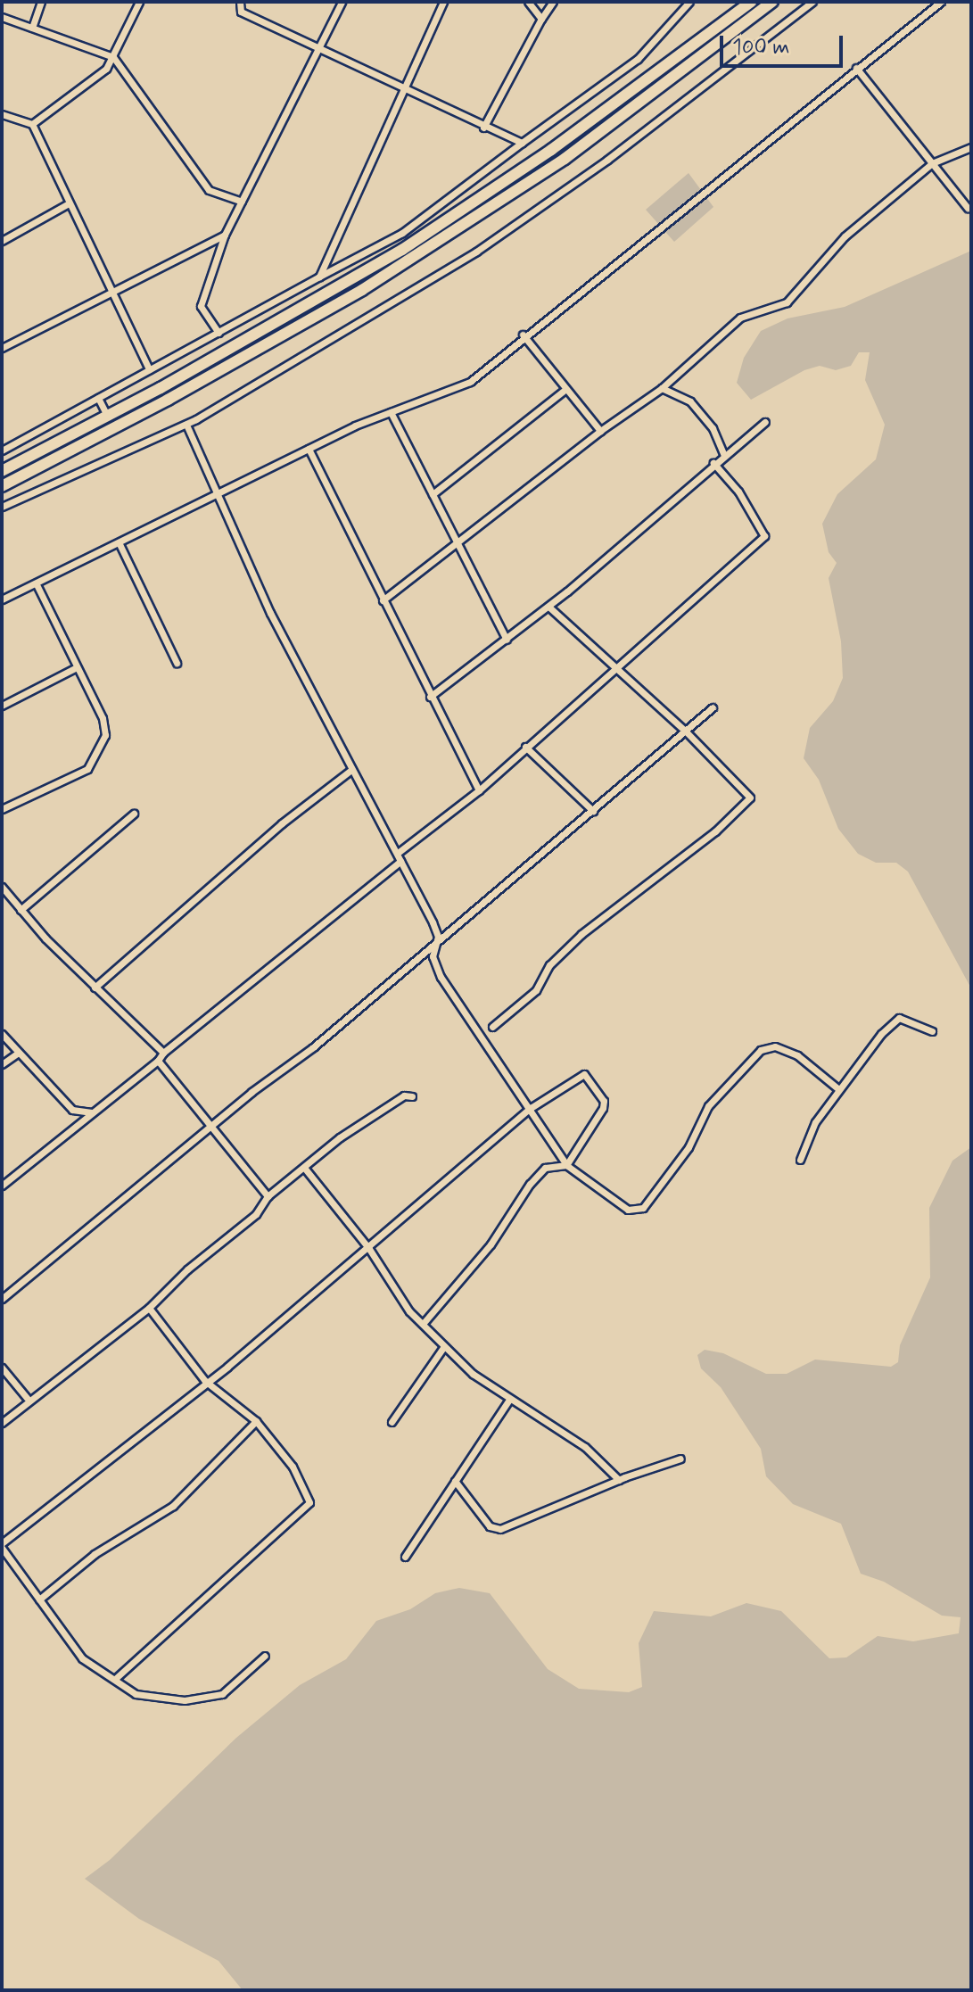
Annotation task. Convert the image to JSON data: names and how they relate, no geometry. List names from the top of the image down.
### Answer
{
  "scale_bar": "100 m"
}
